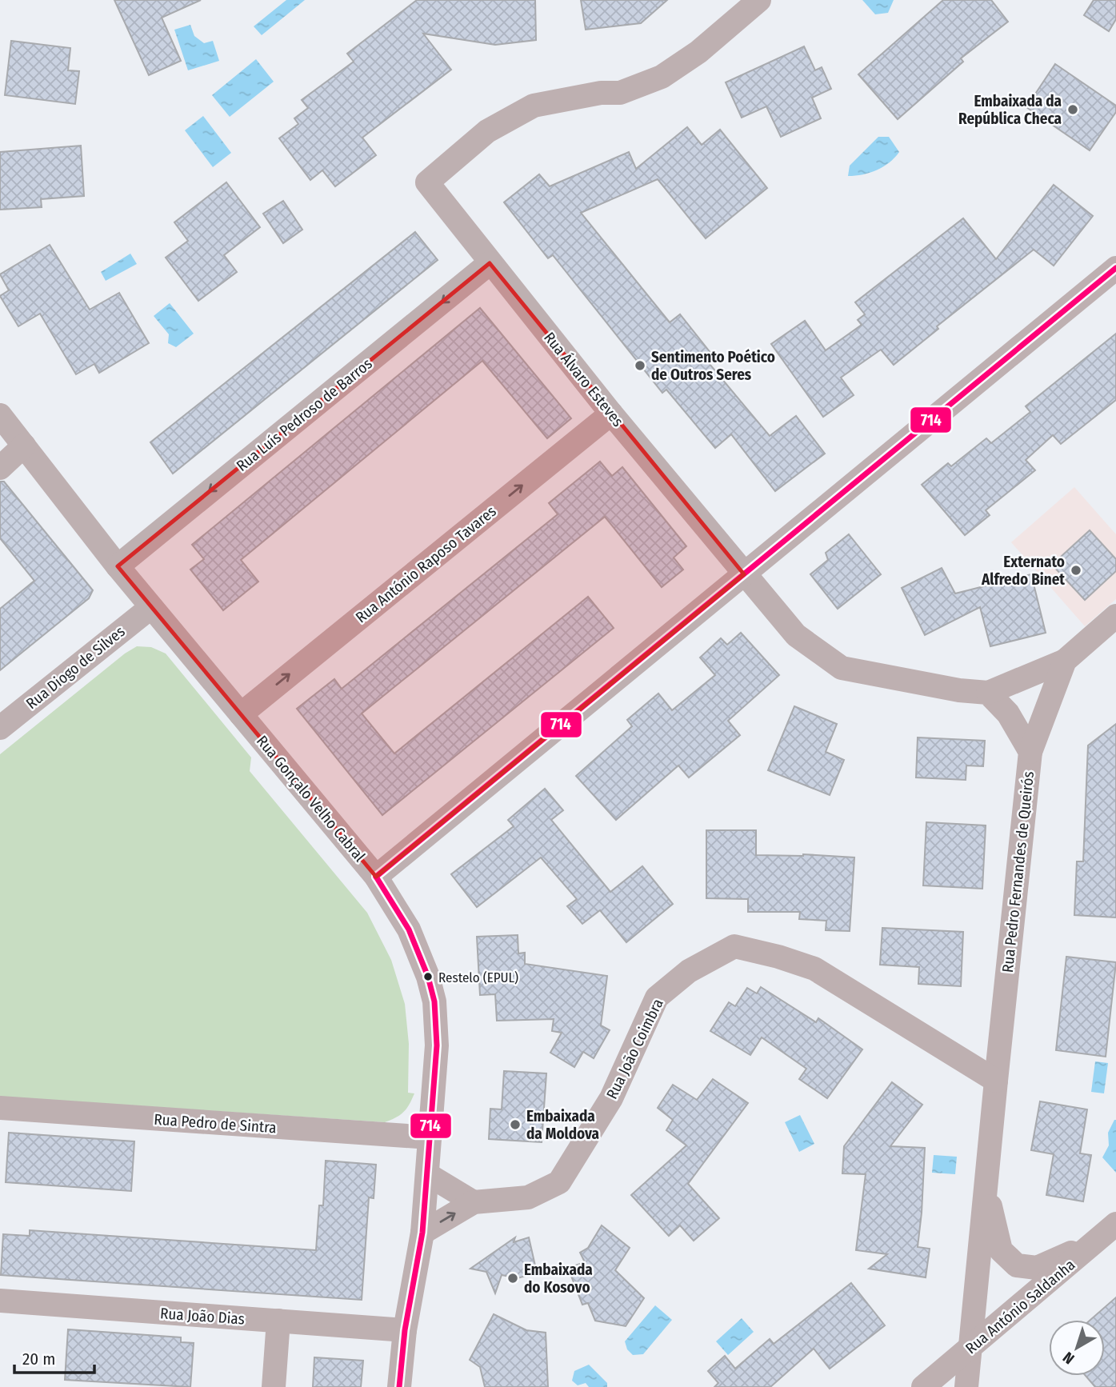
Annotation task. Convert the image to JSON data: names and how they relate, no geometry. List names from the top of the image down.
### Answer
{
  "streets": {
    "street": [
      "Rua Álvaro Esteves",
      "Rua Luís Pedroso de Barros",
      "Rua António Raposo Tavares",
      "Rua Diogo de Silves",
      "Rua Gonçalo Velho Cabral",
      "Rua Pedro Fernandes de Queirós",
      "Rua João Coimbra",
      "Rua Pedro de Sintra",
      "Rua António Saldanha",
      "Rua João Dias"
    ]
  },
  "crossings": [
    ["Rua Álvaro Esteves", "Rua Luís Pedroso de Barros"],
    ["Rua Álvaro Esteves", "Rua António Raposo Tavares"],
    ["Rua Luís Pedroso de Barros", "Rua Gonçalo Velho Cabral"],
    ["Rua António Raposo Tavares", "Rua Gonçalo Velho Cabral"],
    ["Rua Diogo de Silves", "Rua Gonçalo Velho Cabral"],
    ["Rua Gonçalo Velho Cabral", "Rua João Coimbra"],
    ["Rua Gonçalo Velho Cabral", "Rua Pedro de Sintra"],
    ["Rua Gonçalo Velho Cabral", "Rua João Dias"],
    ["Rua Pedro Fernandes de Queirós", "Rua João Coimbra"],
    ["Rua Pedro Fernandes de Queirós", "Rua António Saldanha"]
  ],
  "one_way": ["Rua Luís Pedroso de Barros"],
  "places": [
    "Embaixada da República Checa",
    "Sentimento Poético de Outros Seres",
    "Externato Alfredo Binet",
    "Restelo (EPUL)",
    "Embaixada da Moldova",
    "Embaixada do Kosovo"
  ],
  "lines": ["transit line 714"],
  "scale_bar": "20 m",
  "north": "bottom left"
}
